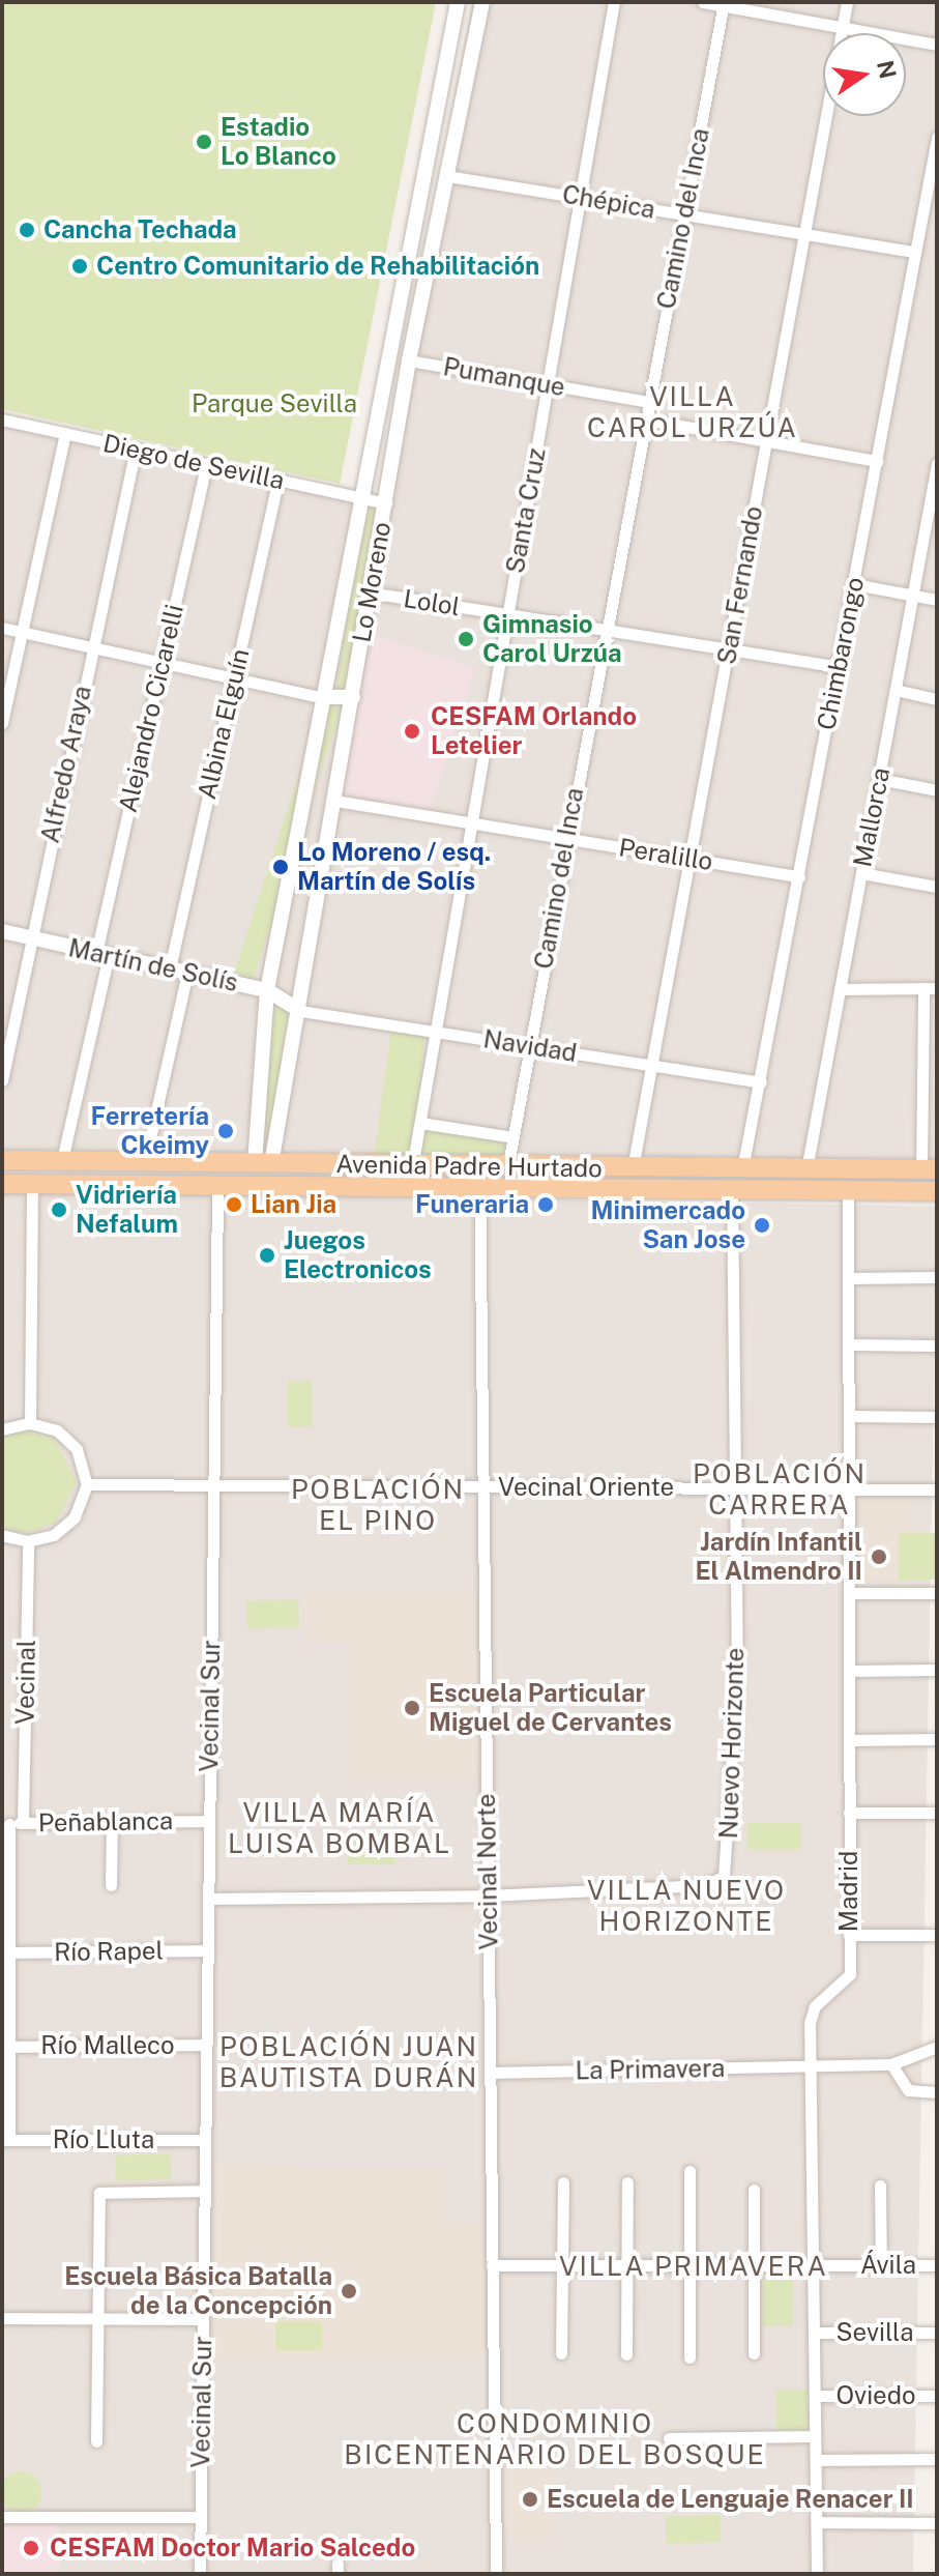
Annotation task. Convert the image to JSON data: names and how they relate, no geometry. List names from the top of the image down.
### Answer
{
  "streets": {
    "main road": ["Avenida Padre Hurtado"],
    "street": [
      "Chépica",
      "Camino del Inca",
      "Pumanque",
      "Diego de Sevilla",
      "Santa Cruz",
      "Lo Moreno",
      "San Fernando",
      "Lolol",
      "Chimbarongo",
      "Alejandro Cicarelli",
      "Albina Elguín",
      "Alfredo Araya",
      "Mallorca",
      "Peralillo",
      "Martín de Solís",
      "Navidad",
      "Vecinal Oriente",
      "Vecinal",
      "Vecinal Sur",
      "Nuevo Horizonte",
      "Peñablanca",
      "Vecinal Norte",
      "Madrid",
      "Río Rapel",
      "Río Malleco",
      "La Primavera",
      "Río Lluta",
      "Ávila",
      "Sevilla",
      "Oviedo"
    ]
  },
  "crossings": [
    ["Chépica", "Camino del Inca"],
    ["Chépica", "Santa Cruz"],
    ["Chépica", "Lo Moreno"],
    ["Chépica", "San Fernando"],
    ["Chépica", "Chimbarongo"],
    ["Camino del Inca", "Pumanque"],
    ["Camino del Inca", "Lolol"],
    ["Camino del Inca", "Peralillo"],
    ["Camino del Inca", "Navidad"],
    ["Camino del Inca", "Avenida Padre Hurtado"],
    ["Pumanque", "Santa Cruz"],
    ["Pumanque", "Lo Moreno"],
    ["Diego de Sevilla", "Lo Moreno"],
    ["Diego de Sevilla", "Alejandro Cicarelli"],
    ["Diego de Sevilla", "Albina Elguín"],
    ["Diego de Sevilla", "Alfredo Araya"],
    ["Santa Cruz", "Lolol"],
    ["Santa Cruz", "Peralillo"],
    ["Santa Cruz", "Navidad"],
    ["Santa Cruz", "Avenida Padre Hurtado"],
    ["Lo Moreno", "Lolol"],
    ["Lo Moreno", "Peralillo"],
    ["Lo Moreno", "Martín de Solís"],
    ["Lo Moreno", "Navidad"],
    ["Lo Moreno", "Avenida Padre Hurtado"],
    ["San Fernando", "Lolol"],
    ["San Fernando", "Peralillo"],
    ["San Fernando", "Navidad"],
    ["San Fernando", "Avenida Padre Hurtado"],
    ["Lolol", "Chimbarongo"],
    ["Chimbarongo", "Peralillo"],
    ["Chimbarongo", "Navidad"],
    ["Chimbarongo", "Avenida Padre Hurtado"],
    ["Alejandro Cicarelli", "Martín de Solís"],
    ["Alejandro Cicarelli", "Avenida Padre Hurtado"],
    ["Albina Elguín", "Martín de Solís"],
    ["Alfredo Araya", "Martín de Solís"],
    ["Mallorca", "Avenida Padre Hurtado"],
    ["Martín de Solís", "Navidad"],
    ["Avenida Padre Hurtado", "Vecinal Sur"],
    ["Avenida Padre Hurtado", "Nuevo Horizonte"],
    ["Avenida Padre Hurtado", "Vecinal Norte"],
    ["Avenida Padre Hurtado", "Madrid"],
    ["Vecinal Oriente", "Vecinal Sur"],
    ["Vecinal Oriente", "Nuevo Horizonte"],
    ["Vecinal Oriente", "Vecinal Norte"],
    ["Vecinal Oriente", "Madrid"],
    ["Vecinal", "Peñablanca"],
    ["Vecinal Sur", "Nuevo Horizonte"],
    ["Vecinal Sur", "Peñablanca"],
    ["Vecinal Sur", "Río Rapel"],
    ["Vecinal Sur", "Río Malleco"],
    ["Vecinal Sur", "Río Lluta"],
    ["Nuevo Horizonte", "Vecinal Norte"],
    ["Vecinal Norte", "La Primavera"],
    ["Vecinal Norte", "Ávila"],
    ["Madrid", "La Primavera"],
    ["Madrid", "Ávila"],
    ["Madrid", "Sevilla"],
    ["Madrid", "Oviedo"]
  ],
  "districts": [
    "VILLA CAROL URZÚA",
    "POBLACIÓN CARRERA",
    "POBLACIÓN EL PINO",
    "VILLA MARÍA LUISA BOMBAL",
    "VILLA NUEVO HORIZONTE",
    "POBLACIÓN JUAN BAUTISTA DURÁN",
    "VILLA PRIMAVERA",
    "CONDOMINIO BICENTENARIO DEL BOSQUE"
  ],
  "parks": ["Parque Sevilla"],
  "places": [
    "Estadio Lo Blanco",
    "Cancha Techada",
    "Centro Comunitario de Rehabilitación",
    "Gimnasio Carol Urzúa",
    "CESFAM Orlando Letelier",
    "Lo Moreno / esq. Martín de Solís",
    "Ferretería Ckeimy",
    "Lian Jia",
    "Funeraria",
    "Vidriería Nefalum",
    "Minimercado San Jose",
    "Juegos Electronicos",
    "Jardín Infantil El Almendro II",
    "Escuela Particular Miguel de Cervantes",
    "Escuela Básica Batalla de la Concepción",
    "Escuela de Lenguaje Renacer II",
    "CESFAM Doctor Mario Salcedo"
  ],
  "north": "right"
}
